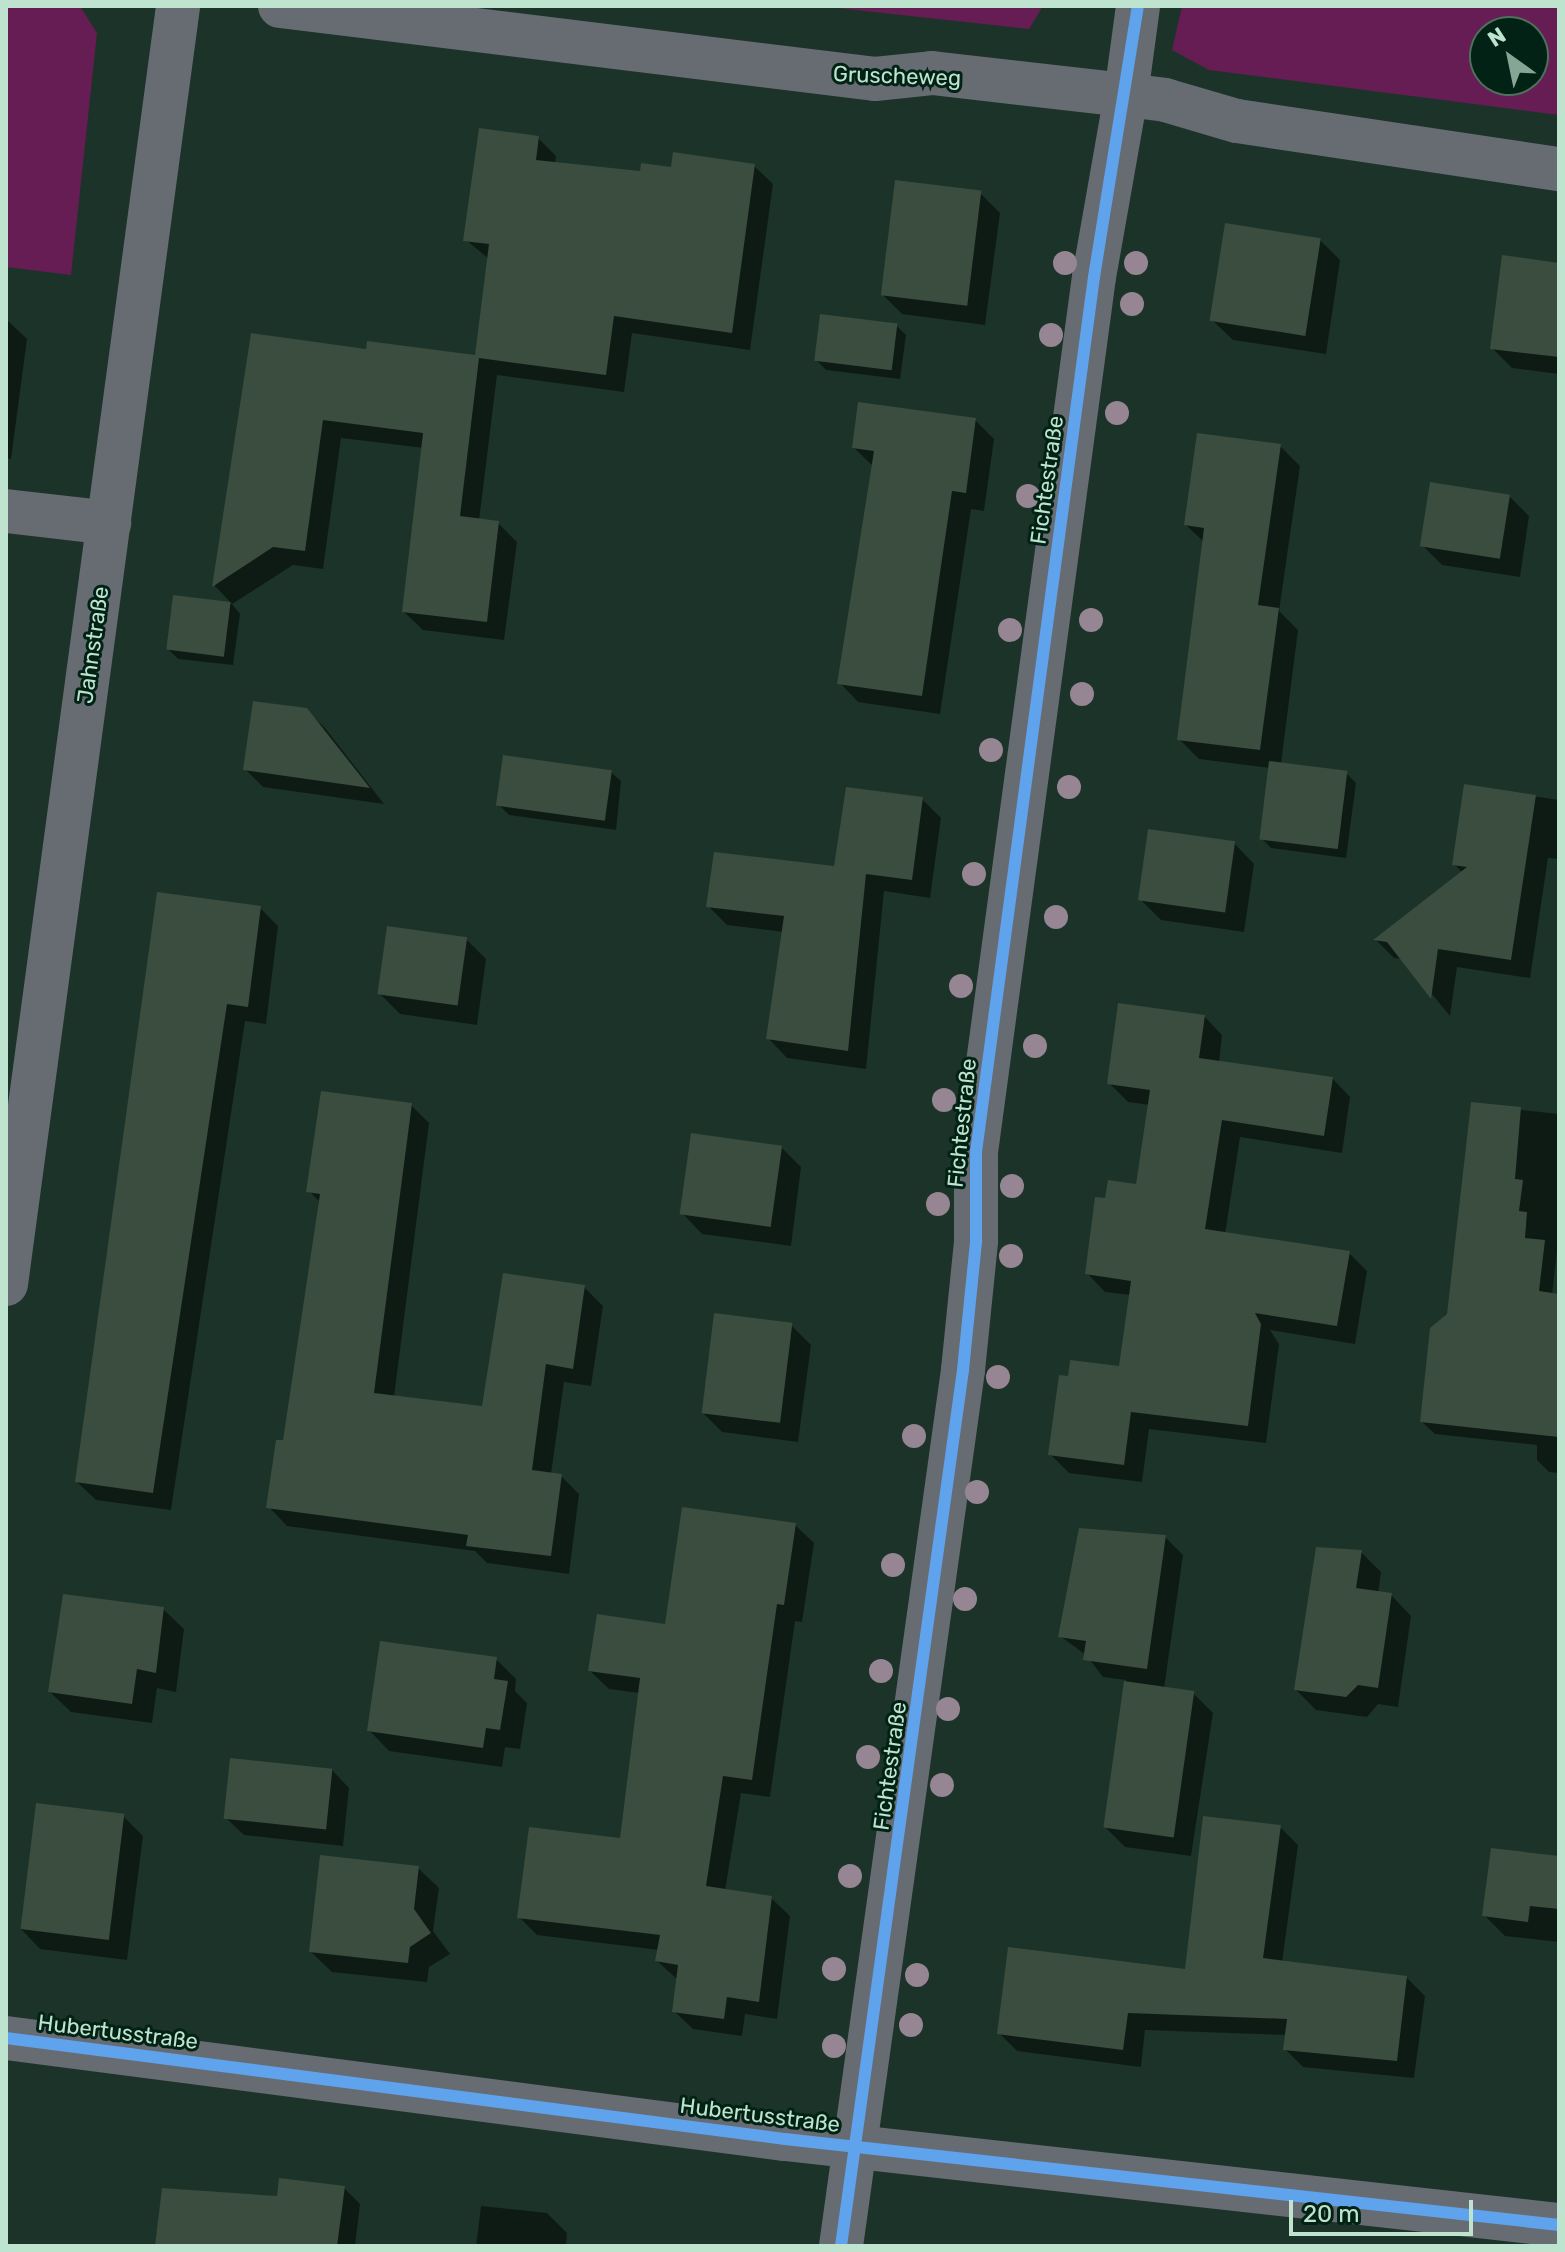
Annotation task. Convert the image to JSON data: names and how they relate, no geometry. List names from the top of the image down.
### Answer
{
  "streets": {
    "street": [
      "Gruscheweg",
      "Fichtestraße",
      "Jahnstraße",
      "Hubertusstraße"
    ]
  },
  "crossings": [
    ["Gruscheweg", "Fichtestraße"],
    ["Fichtestraße", "Hubertusstraße"]
  ],
  "scale_bar": "20 m",
  "north": "top left"
}
